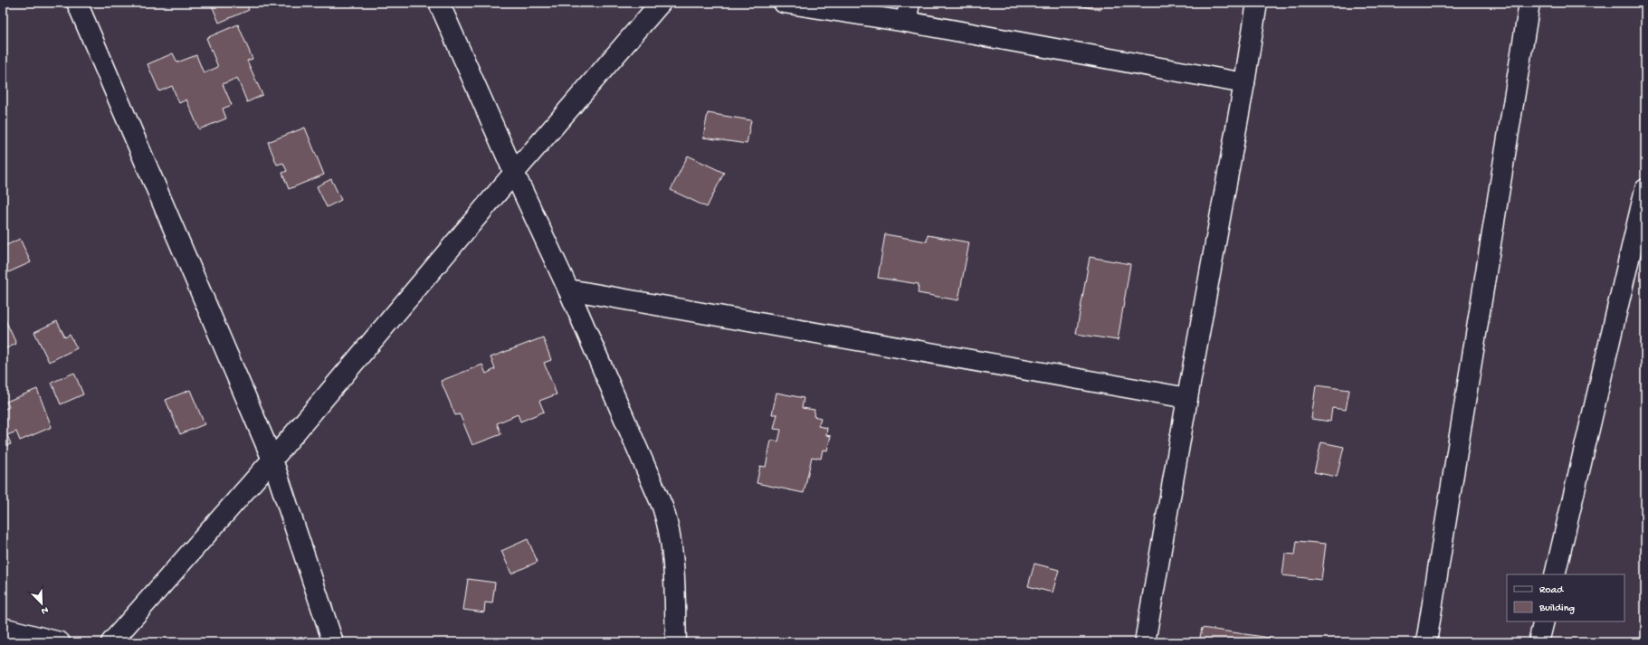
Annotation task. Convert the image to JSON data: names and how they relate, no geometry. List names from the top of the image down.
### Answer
{
  "legend": ["Road", "Building"],
  "north": "bottom right"
}
